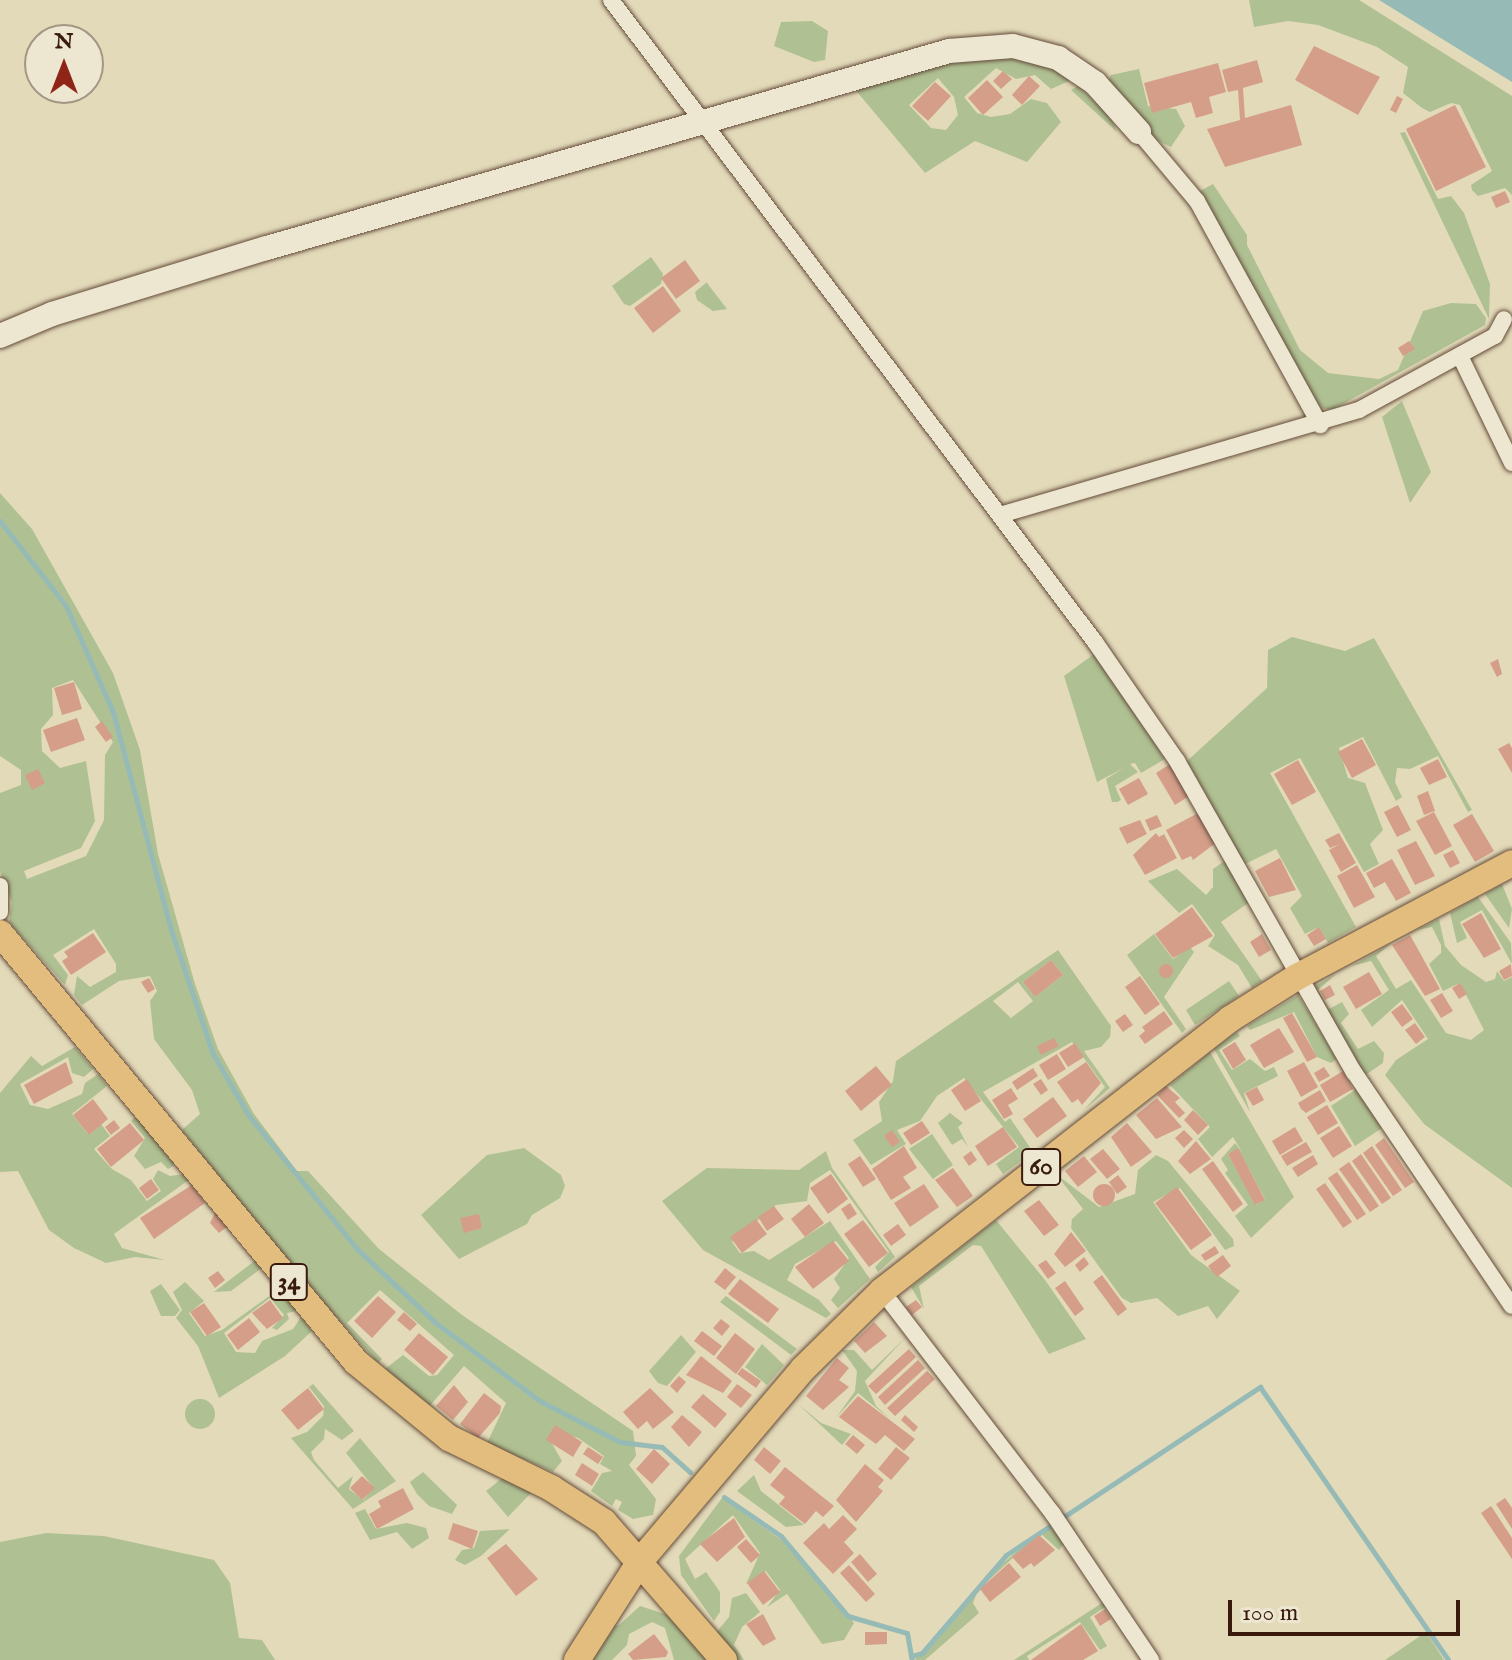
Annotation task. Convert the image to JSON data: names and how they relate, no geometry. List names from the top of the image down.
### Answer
{
  "streets": {
    "main road": ["60", "34"]
  },
  "crossings": [
    ["60", "34"]
  ],
  "scale_bar": "100 m",
  "north": "top"
}
